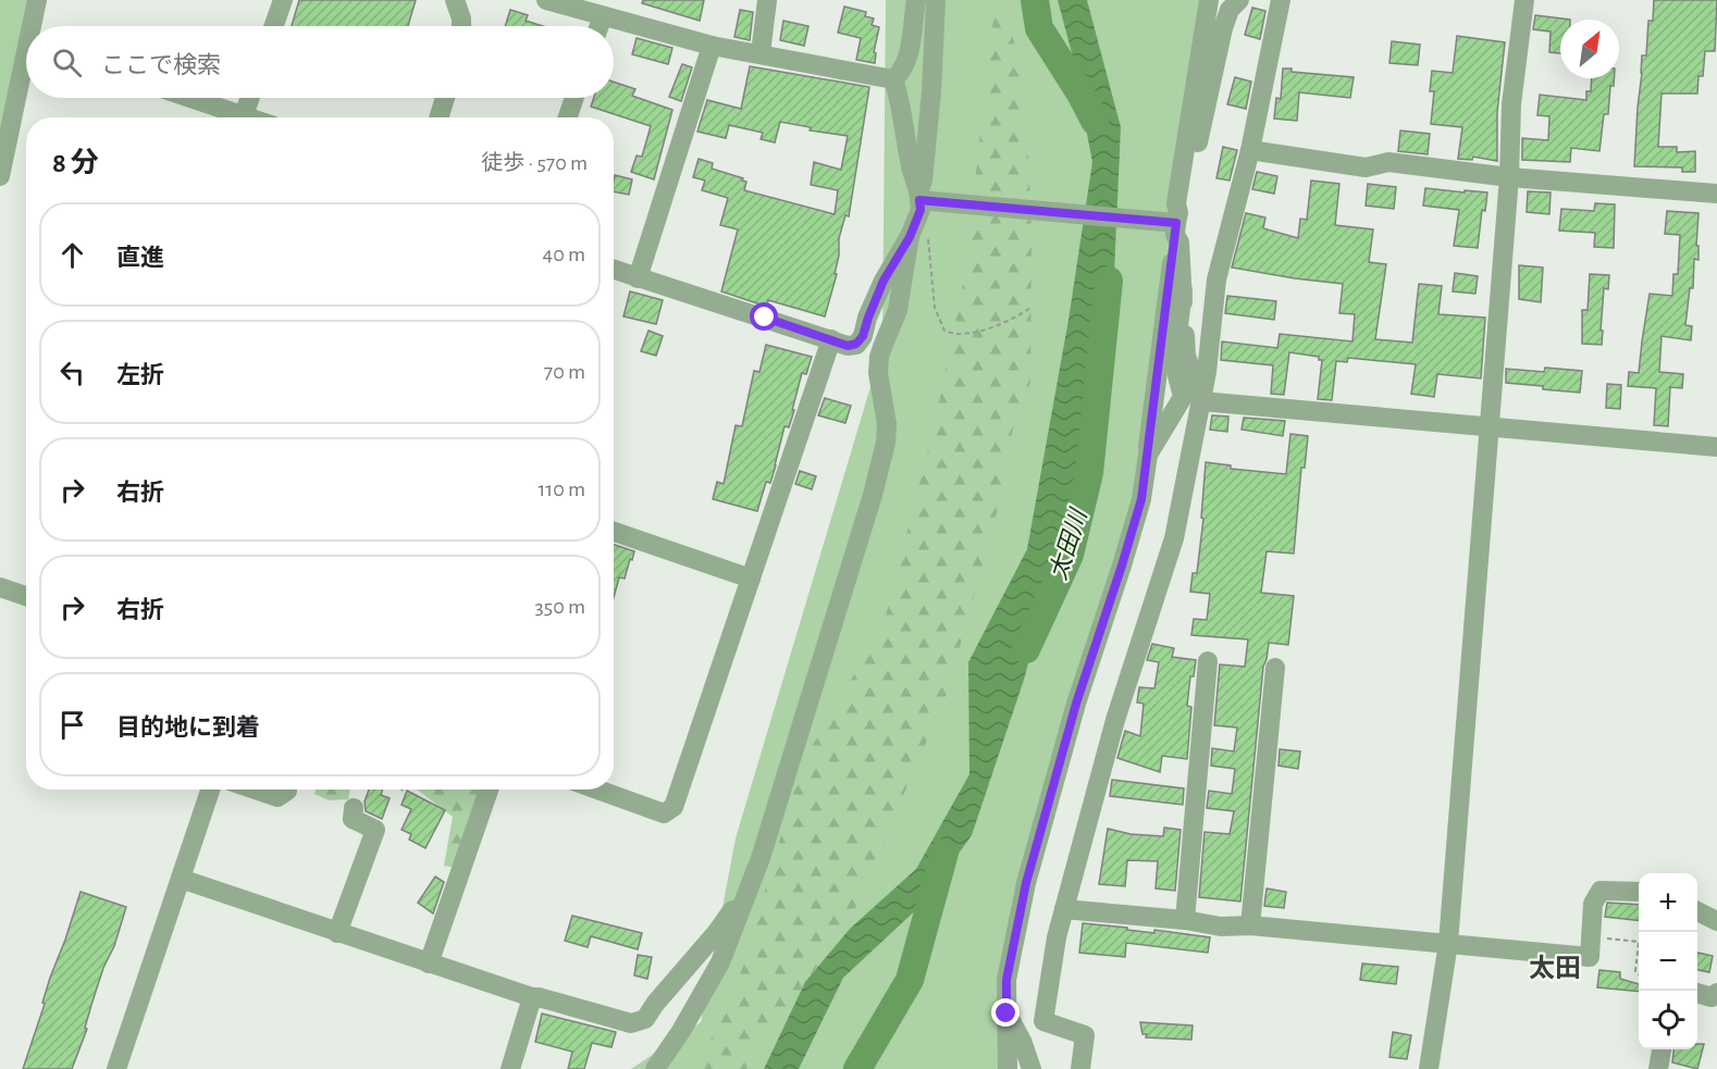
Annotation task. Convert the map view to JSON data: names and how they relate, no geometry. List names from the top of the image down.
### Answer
{
  "districts": ["太田"],
  "water": ["太田川"],
  "north": "top right",
  "page": {
    "search": "ここで検索",
    "heading": ["8 分", "徒歩 · 570 m"],
    "list": [
      ["直進", "40 m"],
      ["左折", "70 m"],
      ["右折", "110 m"],
      ["右折", "350 m"],
      "目的地に到着"
    ],
    "map_buttons": ["+", "−"]
  }
}
